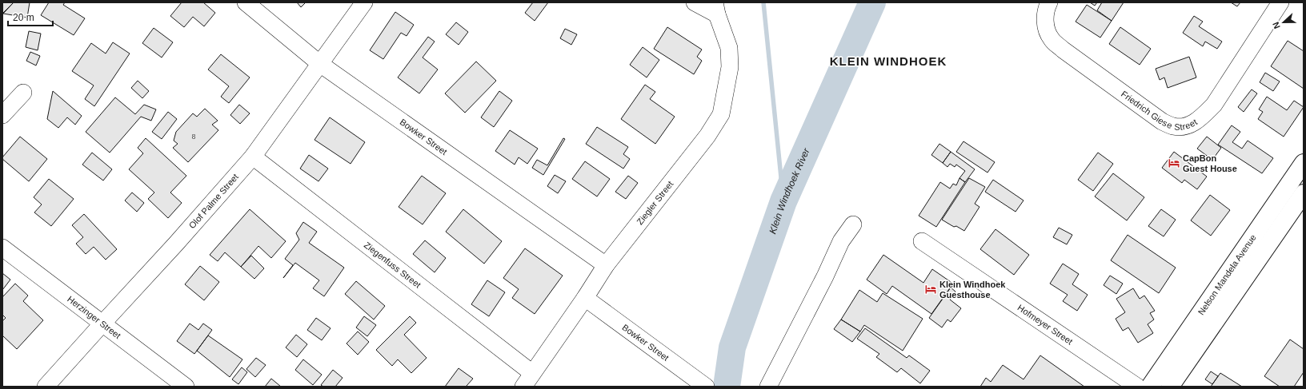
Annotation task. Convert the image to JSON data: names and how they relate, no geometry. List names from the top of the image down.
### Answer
{
  "streets": {
    "main road": ["Nelson Mandela Avenue"],
    "street": [
      "Friedrich Giese Street",
      "Bowker Street",
      "Olof Palme Street",
      "Ziegler Street",
      "Ziegenfuss Street",
      "Herzinger Street",
      "Hofmeyer Street"
    ]
  },
  "crossings": [
    ["Bowker Street", "Olof Palme Street"],
    ["Bowker Street", "Ziegler Street"],
    ["Olof Palme Street", "Ziegenfuss Street"],
    ["Olof Palme Street", "Herzinger Street"],
    ["Ziegler Street", "Ziegenfuss Street"]
  ],
  "districts": ["KLEIN WINDHOEK"],
  "water": ["Klein Windhoek River"],
  "places": {
    "hotel": ["CapBon Guest House", "Klein Windhoek Guesthouse"]
  },
  "house_numbers": ["8"],
  "scale_bar": "20 m",
  "north": "left"
}
